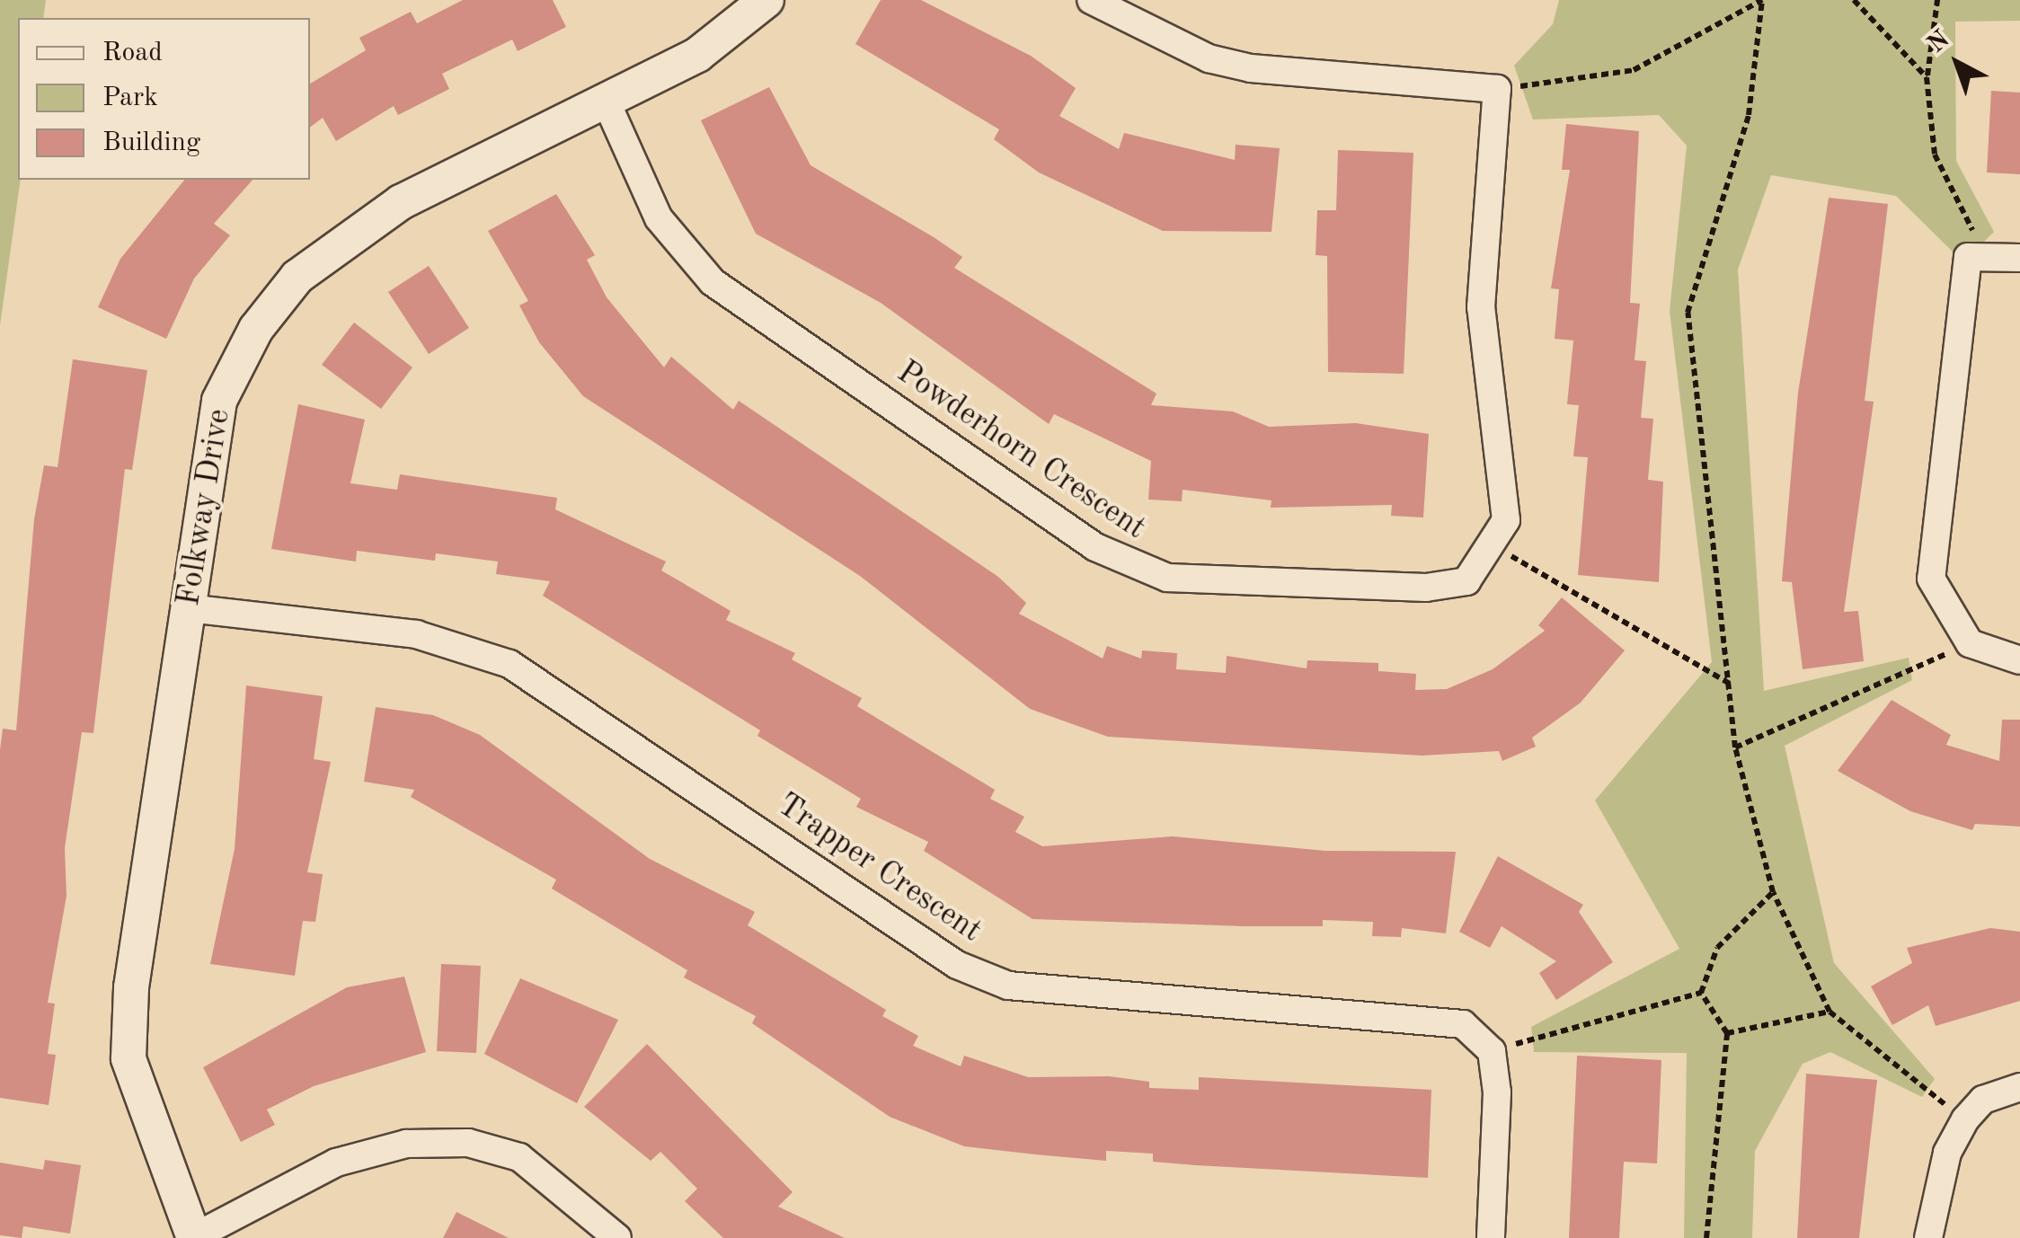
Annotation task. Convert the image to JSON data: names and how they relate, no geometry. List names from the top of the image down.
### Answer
{
  "streets": {
    "street": ["Powderhorn Crescent", "Folkway Drive", "Trapper Crescent"]
  },
  "crossings": [
    ["Powderhorn Crescent", "Folkway Drive"],
    ["Folkway Drive", "Trapper Crescent"]
  ],
  "legend": ["Road", "Park", "Building"],
  "north": "top left"
}
